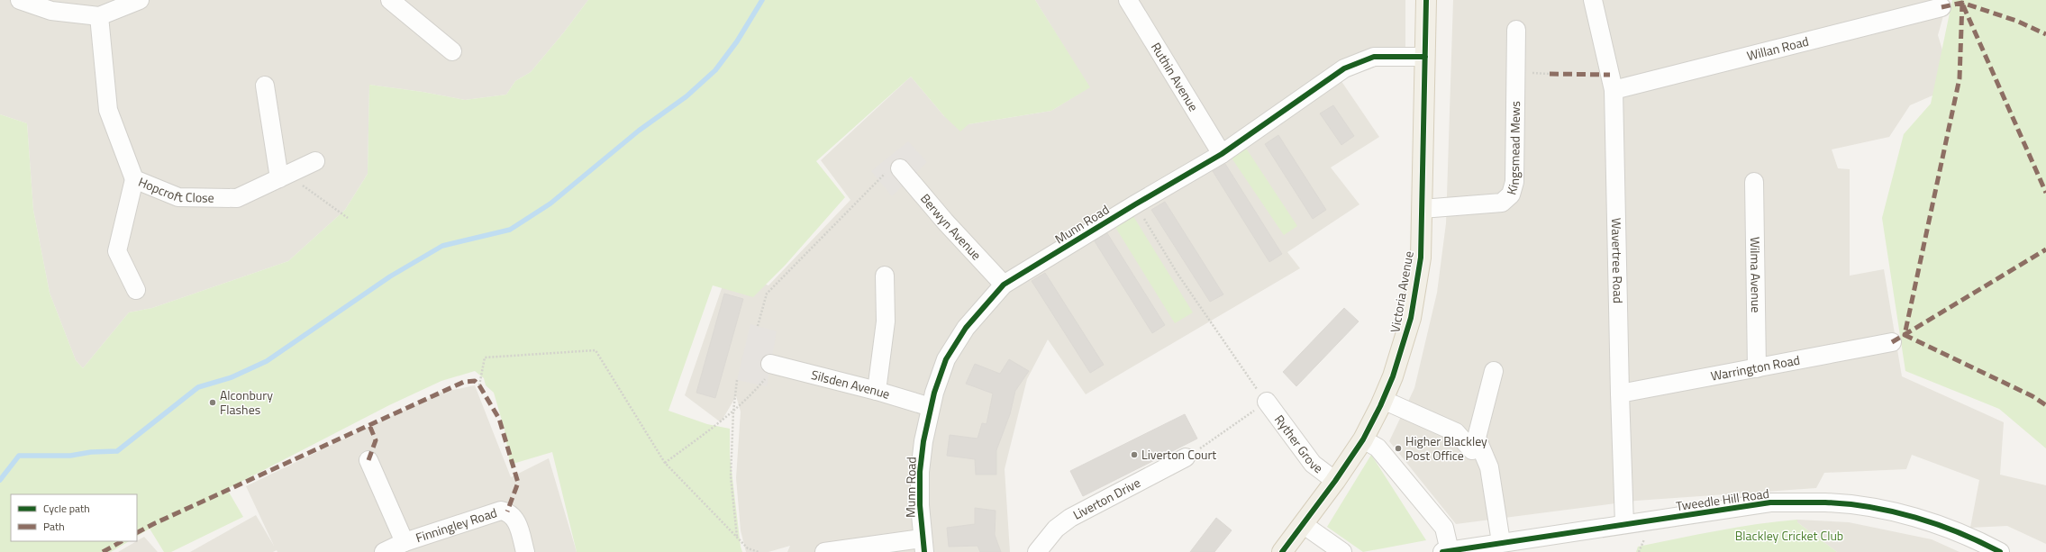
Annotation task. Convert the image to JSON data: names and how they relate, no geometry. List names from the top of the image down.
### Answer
{
  "streets": {
    "main road": ["Victoria Avenue"],
    "street": [
      "Willan Road",
      "Ruthin Avenue",
      "Kingsmead Mews",
      "Hopcroft Close",
      "Munn Road",
      "Berwyn Avenue",
      "Wavertree Road",
      "Wilma Avenue",
      "Warrington Road",
      "Silsden Avenue",
      "Ryther Grove",
      "Liverton Drive",
      "Tweedle Hill Road",
      "Finningley Road"
    ]
  },
  "crossings": [
    ["Willan Road", "Wavertree Road"],
    ["Ruthin Avenue", "Munn Road"],
    ["Kingsmead Mews", "Victoria Avenue"],
    ["Munn Road", "Berwyn Avenue"],
    ["Munn Road", "Victoria Avenue"],
    ["Munn Road", "Silsden Avenue"],
    ["Wavertree Road", "Warrington Road"],
    ["Wavertree Road", "Tweedle Hill Road"],
    ["Wilma Avenue", "Warrington Road"],
    ["Victoria Avenue", "Ryther Grove"]
  ],
  "parks": ["Blackley Cricket Club"],
  "places": ["Alconbury Flashes", "Higher Blackley Post Office", "Liverton Court"],
  "legend": ["Cycle path", "Path"]
}
